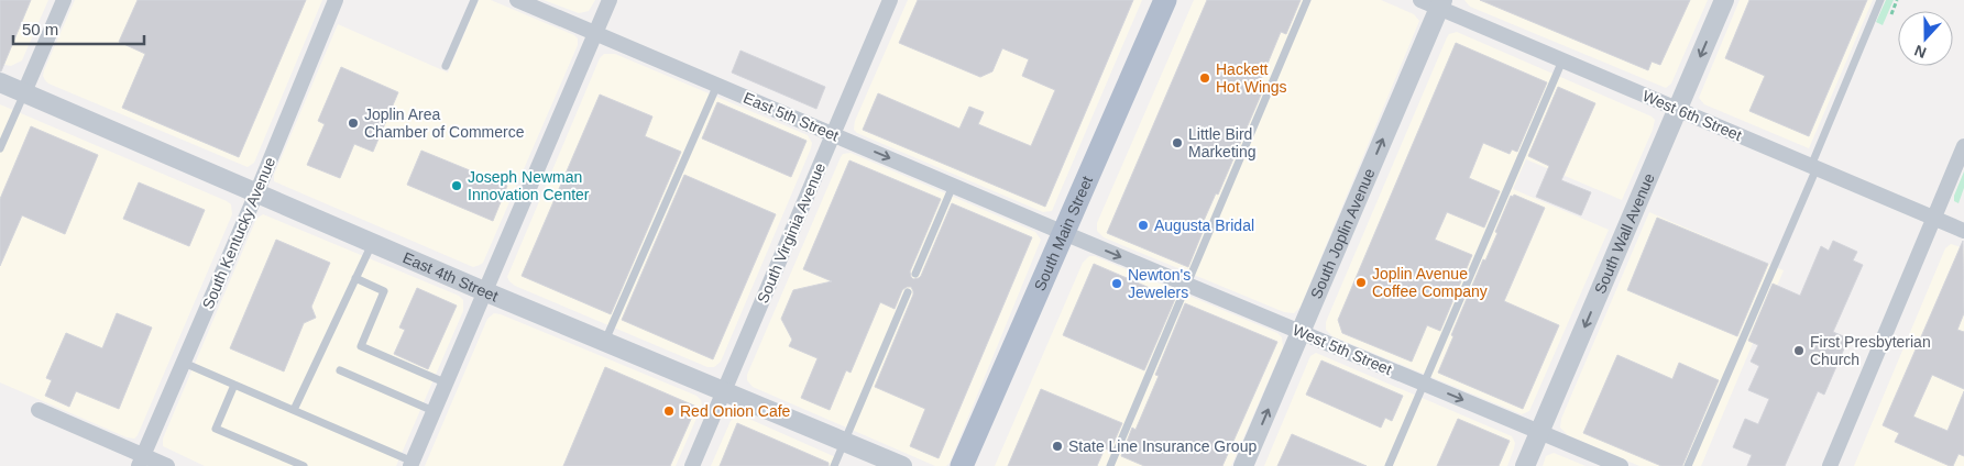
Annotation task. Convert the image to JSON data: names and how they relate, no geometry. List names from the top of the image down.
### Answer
{
  "streets": {
    "main road": ["South Main Street"],
    "street": [
      "West 6th Street",
      "East 5th Street",
      "South Kentucky Avenue",
      "South Virginia Avenue",
      "South Joplin Avenue",
      "South Wall Avenue",
      "East 4th Street",
      "West 5th Street"
    ]
  },
  "crossings": [
    ["West 6th Street", "South Joplin Avenue"],
    ["West 6th Street", "South Wall Avenue"],
    ["East 5th Street", "South Virginia Avenue"],
    ["East 5th Street", "South Main Street"],
    ["East 5th Street", "West 5th Street"],
    ["South Kentucky Avenue", "East 4th Street"],
    ["South Virginia Avenue", "East 4th Street"],
    ["South Main Street", "West 5th Street"],
    ["South Joplin Avenue", "West 5th Street"],
    ["South Wall Avenue", "West 5th Street"]
  ],
  "one_way": ["South Joplin Avenue", "South Wall Avenue", "West 5th Street"],
  "places": [
    "Hackett Hot Wings",
    "Joplin Area Chamber of Commerce",
    "Little Bird Marketing",
    "Joseph Newman Innovation Center",
    "Augusta Bridal",
    "Joplin Avenue Coffee Company",
    "Newton's Jewelers",
    "First Presbyterian Church",
    "Red Onion Cafe",
    "State Line Insurance Group"
  ],
  "scale_bar": "50 m",
  "north": "bottom"
}
